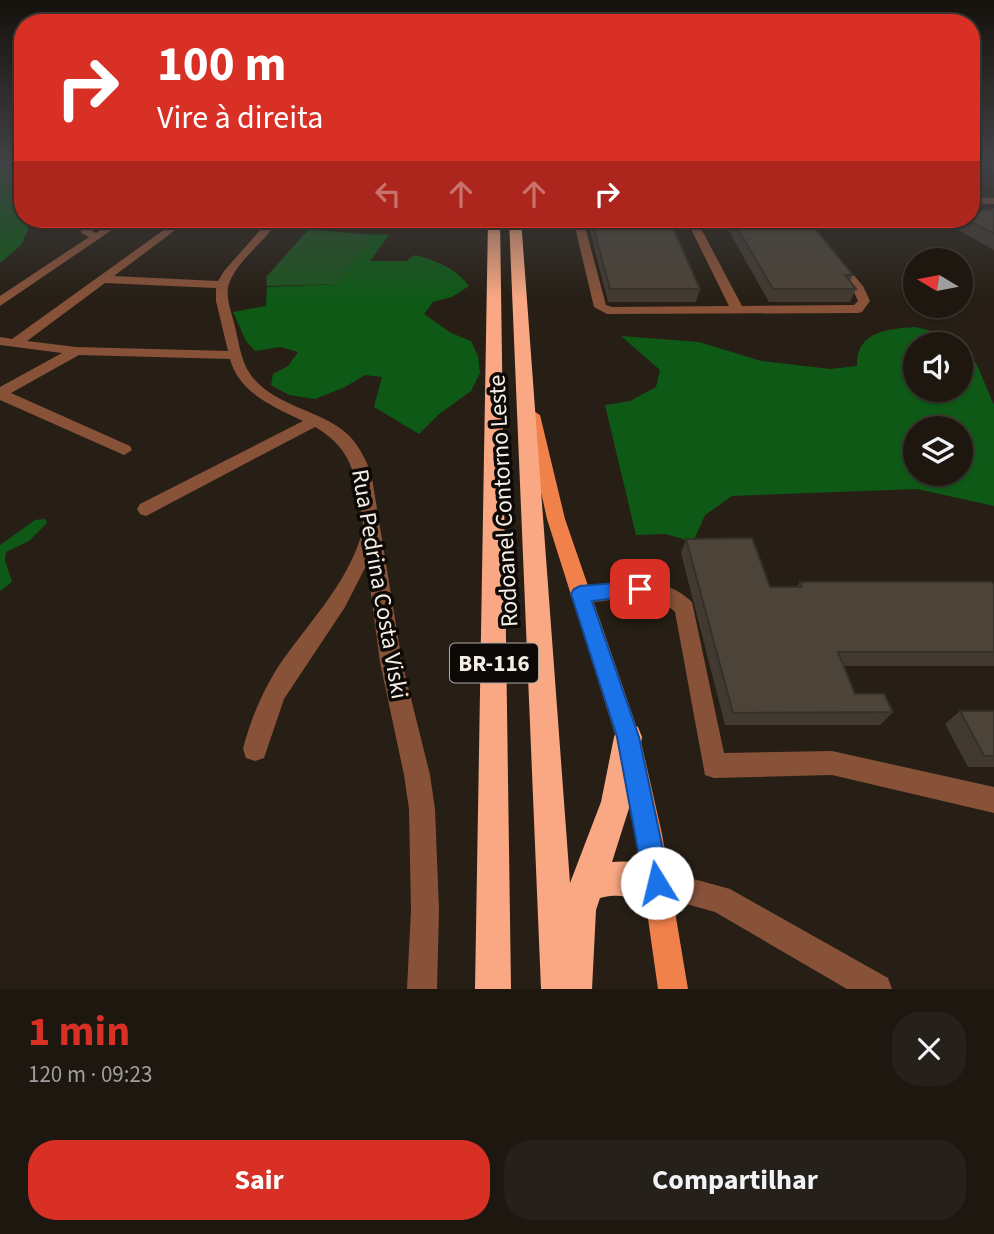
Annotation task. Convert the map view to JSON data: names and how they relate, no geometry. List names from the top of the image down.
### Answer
{
  "streets": {
    "highway": ["Rodoanel Contorno Leste", "BR-116"],
    "street": ["Rua Pedrina Costa Viski"]
  },
  "north": "left",
  "page": {
    "turn": ["100 m", "Vire à direita"],
    "heading": ["1 min", "120 m · 09:23"],
    "buttons": ["Sair", "Compartilhar"]
  }
}
